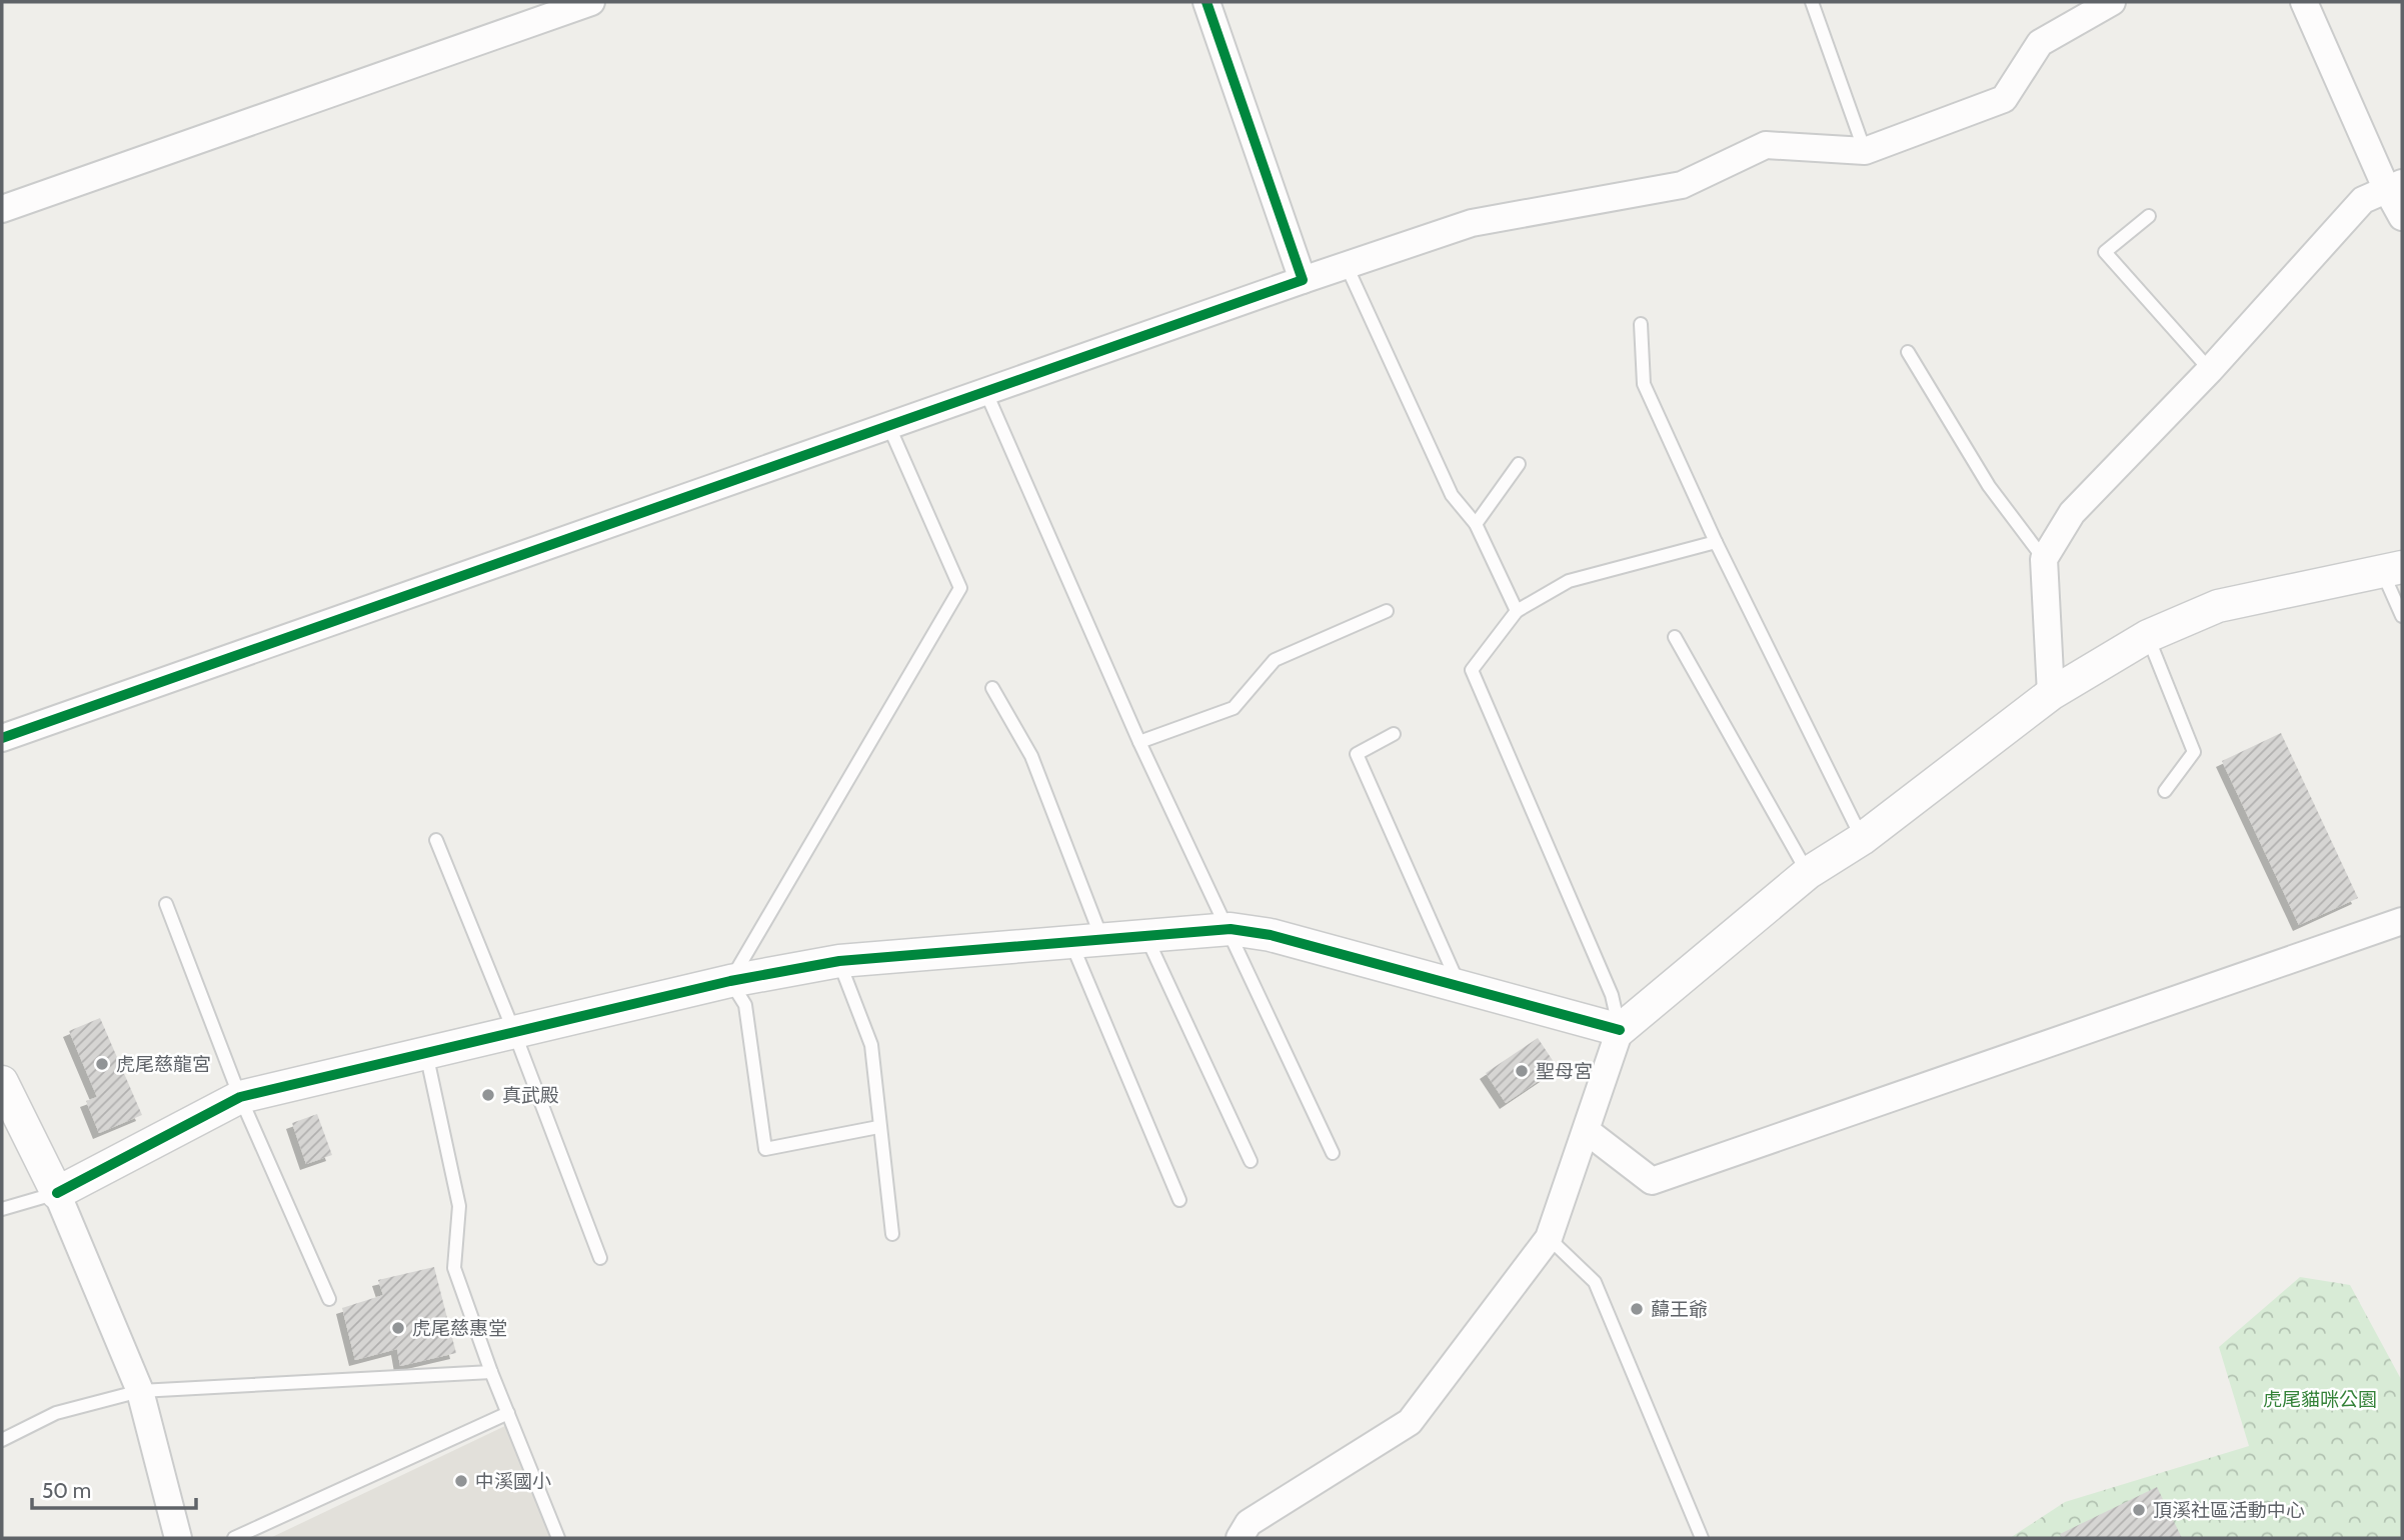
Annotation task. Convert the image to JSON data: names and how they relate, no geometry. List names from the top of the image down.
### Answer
{
  "parks": ["虎尾貓咪公園"],
  "places": [
    "虎尾慈龍宮",
    "聖母宮",
    "真武殿",
    "蘬王爺",
    "虎尾慈惠堂",
    "中溪國小",
    "頂溪社區活動中心"
  ],
  "scale_bar": "50 m"
}
